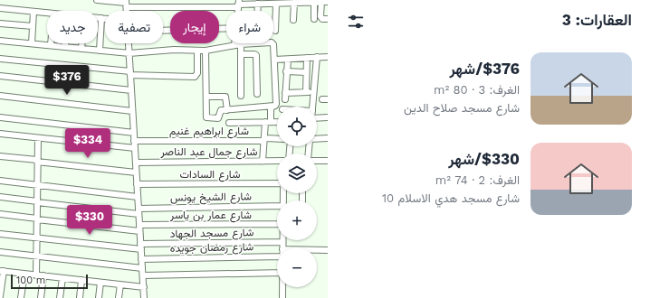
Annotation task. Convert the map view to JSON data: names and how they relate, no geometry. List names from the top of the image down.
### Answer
{
  "streets": {
    "street": [
      "شارع ابراهيم غنيم",
      "شارع جمال عبد الناصر",
      "شارع السادات",
      "شارع الشيخ يونس",
      "شارع عمار بن ياسر",
      "شارع مسجد الجهاد",
      "شارع رمضان جويده"
    ]
  },
  "scale_bar": "100 m",
  "page": {
    "heading": "العقارات: 3",
    "chip": [
      "شراء",
      "إيجار",
      "تصفية",
      "جديد"
    ],
    "list": [
      {
        "name": "$376/شهر",
        "note": "الغرف: 3 · 80 m² · شارع مسجد صلاح الدين"
      },
      {
        "name": "$330/شهر",
        "note": "الغرف: 2 · 74 m² · شارع مسجد هدي الاسلام 10"
      }
    ],
    "price": ["$376", "$334", "$330"],
    "map_buttons": ["+", "−"],
    "scale": "100 m"
  }
}
